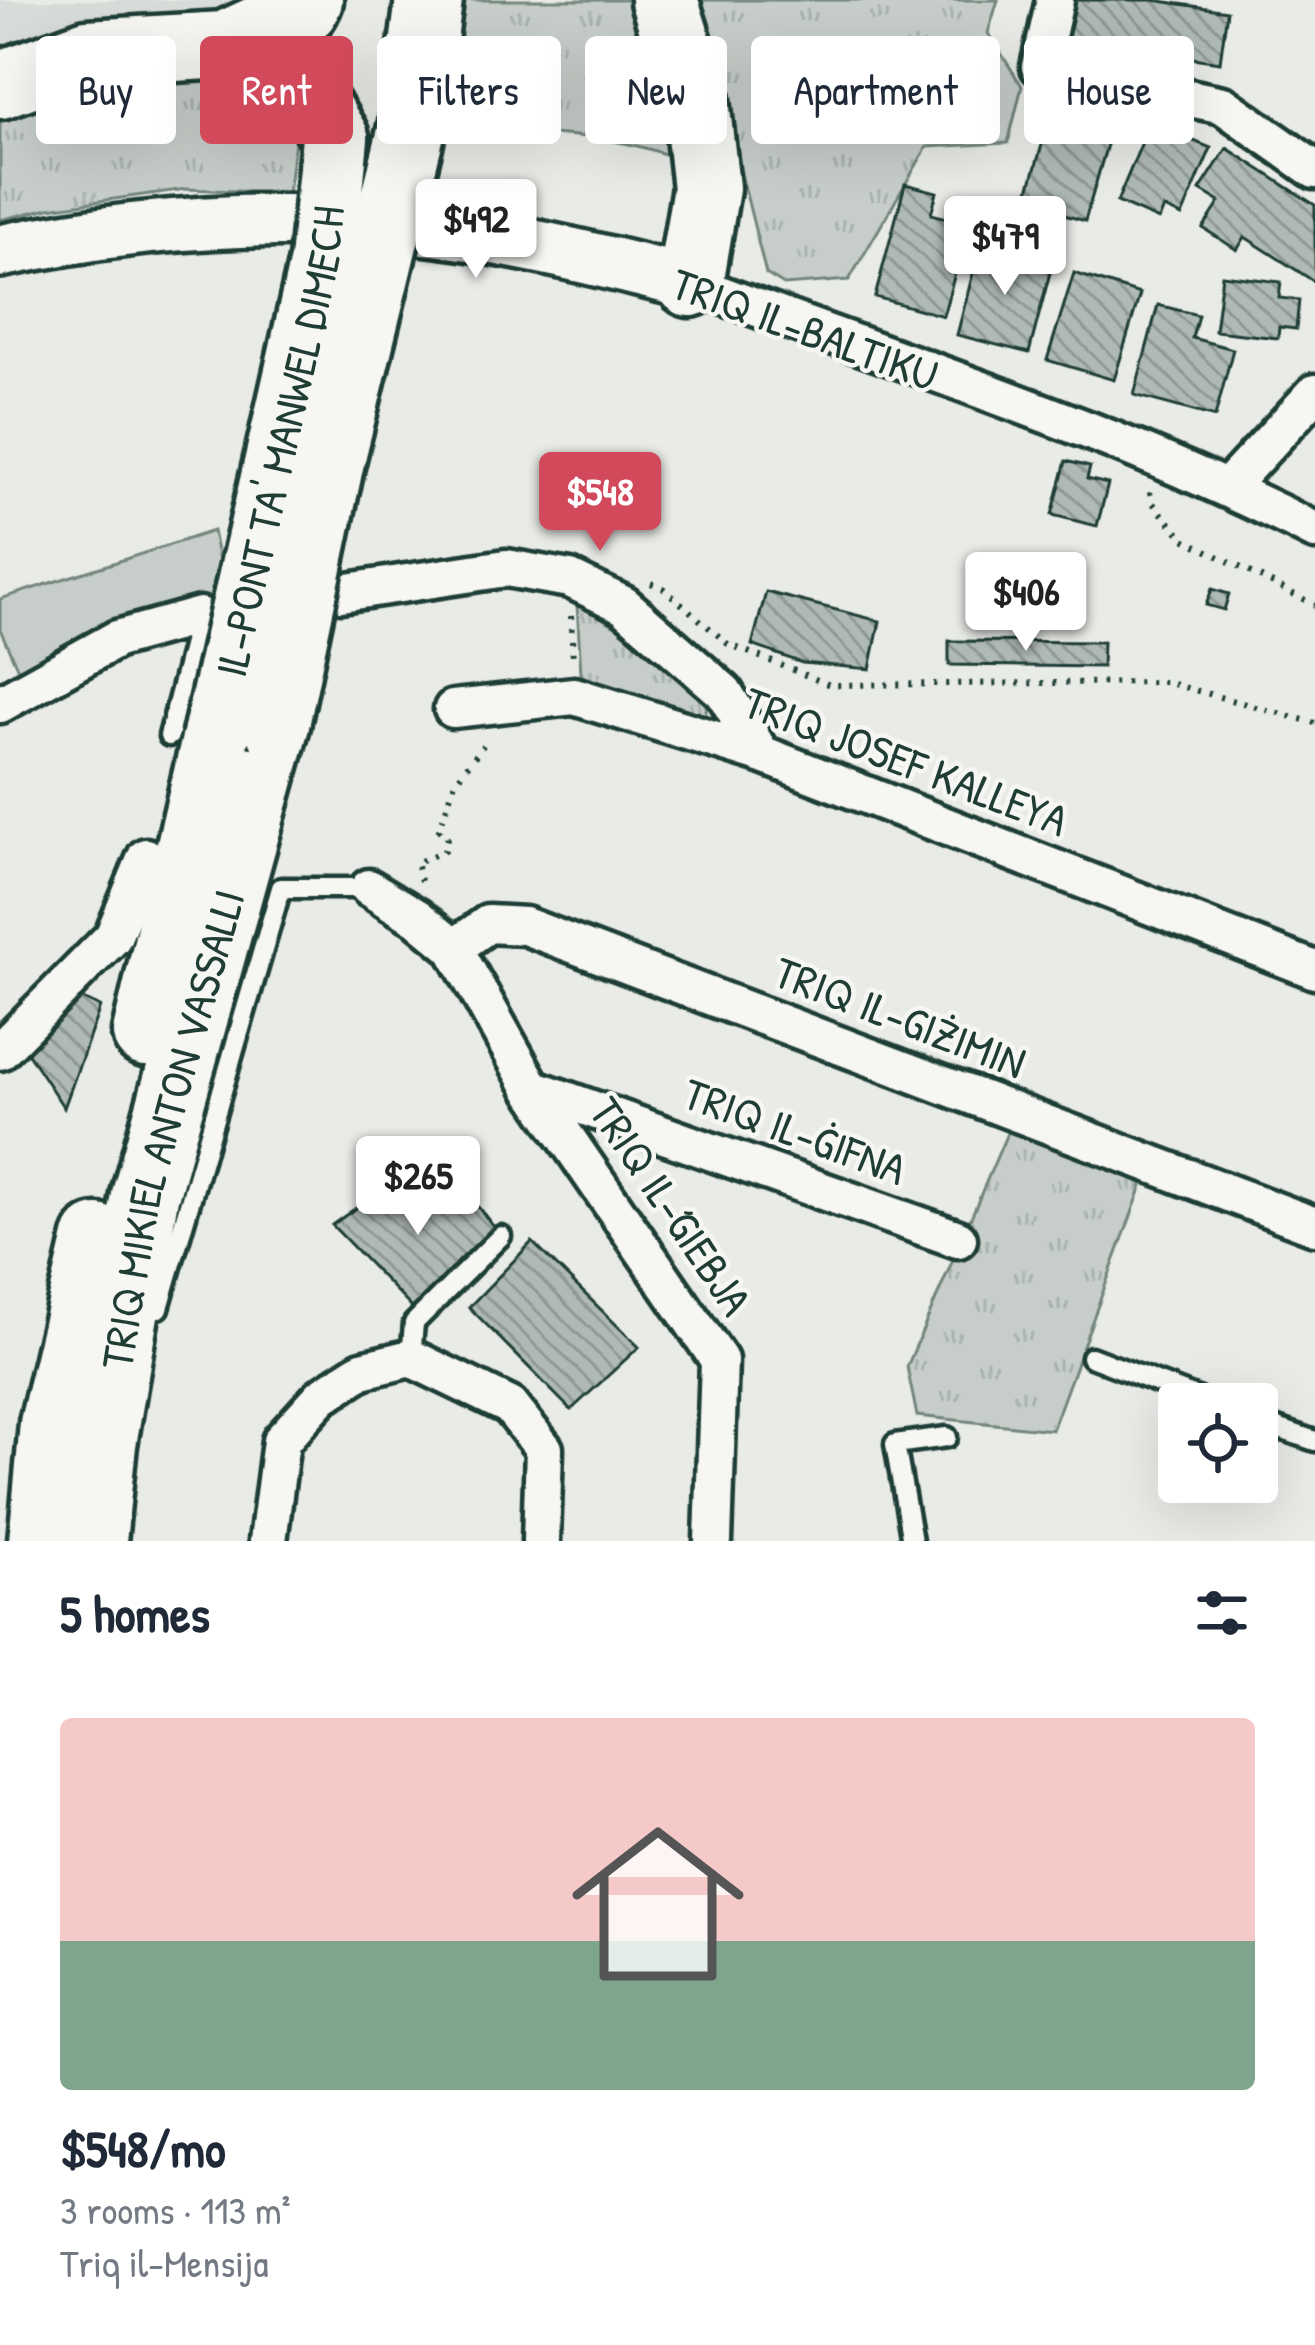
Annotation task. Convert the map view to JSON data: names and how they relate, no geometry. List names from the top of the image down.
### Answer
{
  "streets": {
    "highway": ["IL-PONT TA' MANWEL DIMECH", "TRIQ MIKIEL ANTON VASSALLI"],
    "main road": ["TRIQ IL-BALTIKU"],
    "street": [
      "TRIQ JOSEF KALLEYA",
      "TRIQ IL-GIŻIMIN",
      "TRIQ IL-ĠIFNA",
      "TRIQ IL-ǴIEBJA"
    ]
  },
  "crossings": [
    ["IL-PONT TA' MANWEL DIMECH", "TRIQ MIKIEL ANTON VASSALLI"],
    ["TRIQ IL-GIŻIMIN", "TRIQ IL-ǴIEBJA"],
    ["TRIQ IL-ĠIFNA", "TRIQ IL-ǴIEBJA"]
  ],
  "page": {
    "chip": [
      "Buy",
      "Rent",
      "Filters",
      "New",
      "Apartment",
      "House"
    ],
    "price": [
      "$492",
      "$479",
      "$548",
      "$406",
      "$265"
    ],
    "heading": "5 homes",
    "list": [
      {
        "name": "$548/mo",
        "note": "3 rooms · 113 m² · Triq il-Mensija"
      }
    ]
  }
}
